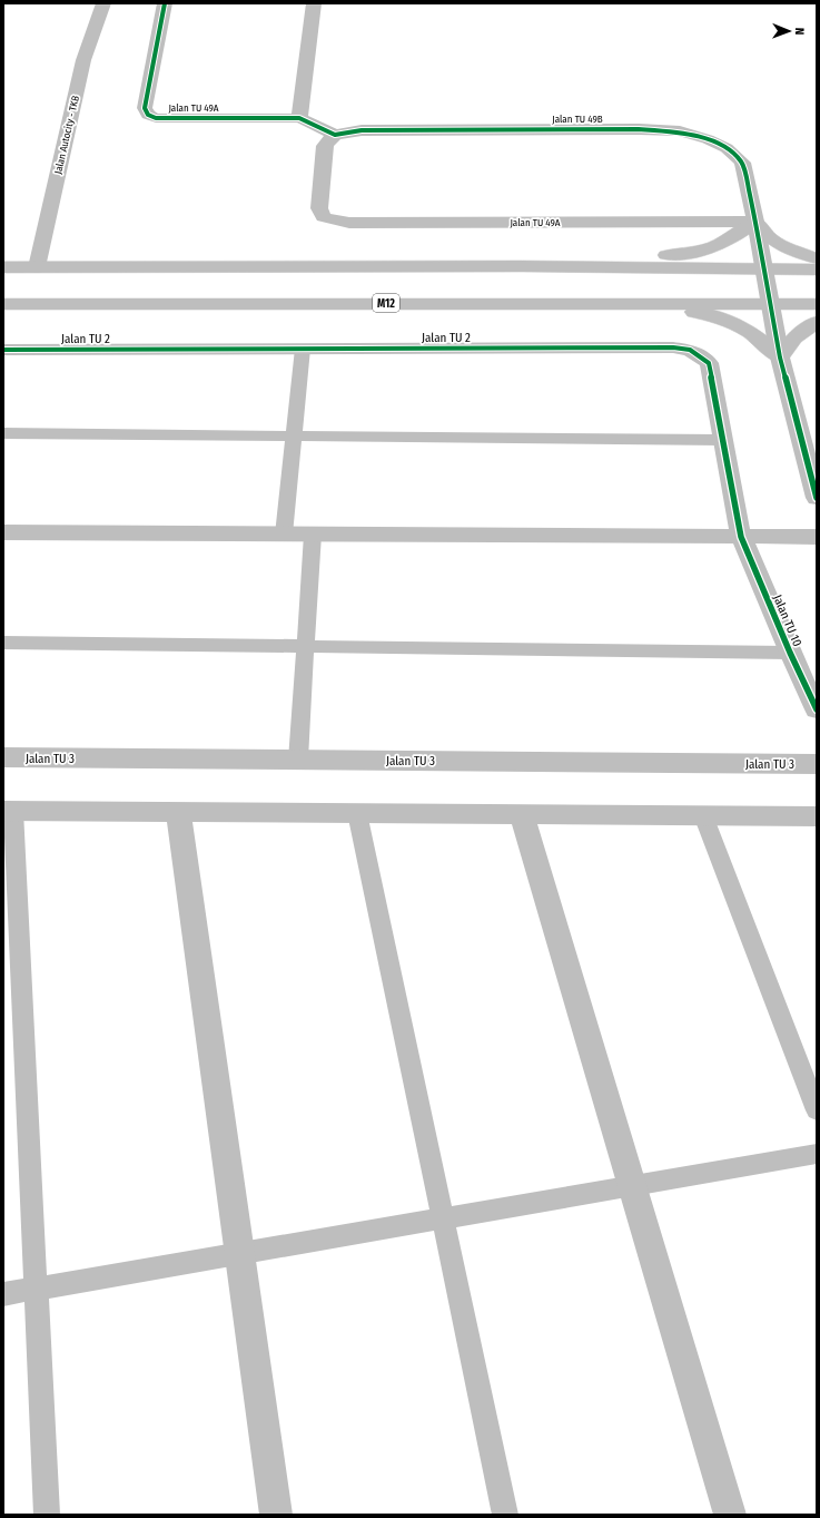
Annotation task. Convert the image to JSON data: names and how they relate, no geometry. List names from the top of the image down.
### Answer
{
  "streets": {
    "street": [
      "Jalan TU 49A",
      "Jalan TU 49B",
      "Jalan Autocity - TKB",
      "M12",
      "Jalan TU 2",
      "Jalan TU 10",
      "Jalan TU 3"
    ]
  },
  "crossings": [
    ["Jalan TU 49A", "Jalan TU 49B"],
    ["Jalan TU 49B", "M12"],
    ["Jalan TU 2", "Jalan TU 10"]
  ],
  "north": "right"
}
